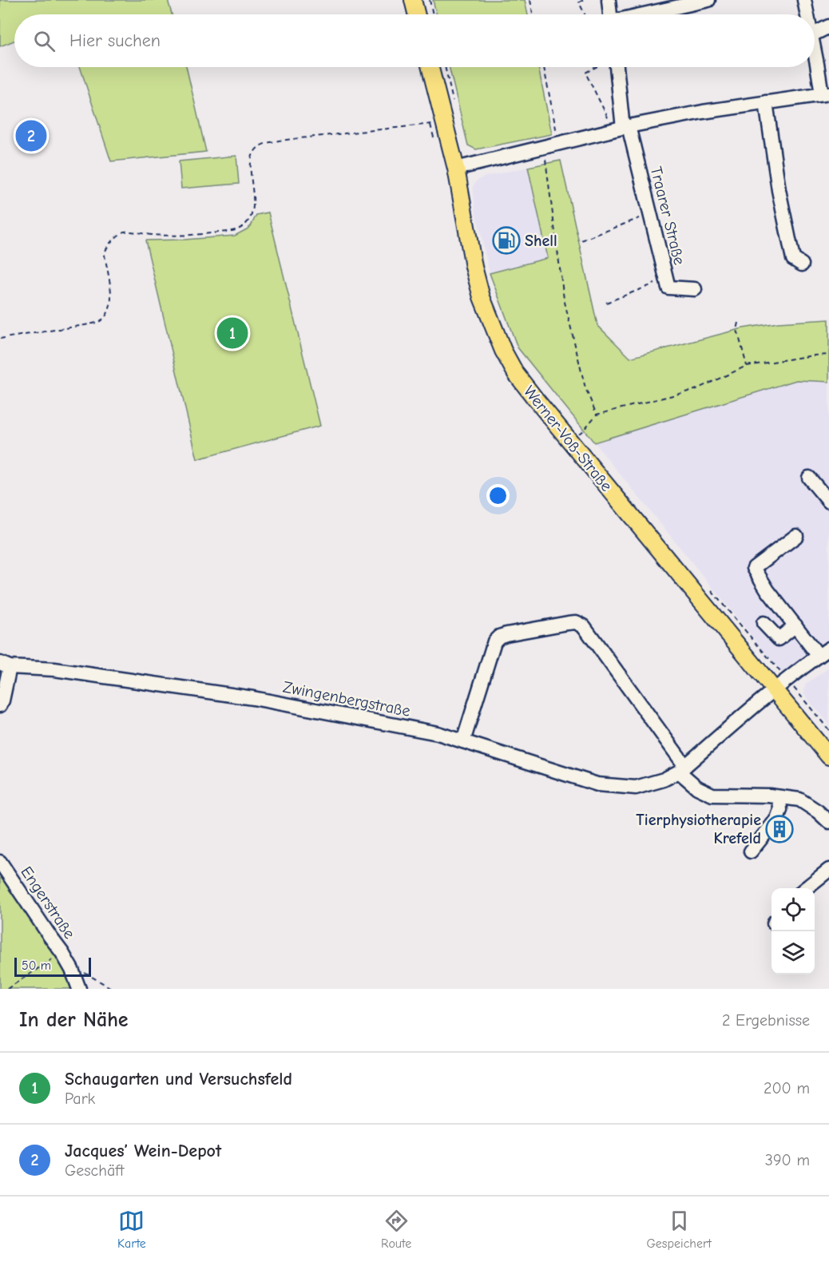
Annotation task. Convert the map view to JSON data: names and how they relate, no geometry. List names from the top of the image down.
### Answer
{
  "streets": {
    "main road": ["Werner-Voß-Straße"],
    "street": ["Traarer Straße", "Zwingenbergstraße", "Engerstraße"]
  },
  "crossings": [
    ["Werner-Voß-Straße", "Zwingenbergstraße"]
  ],
  "places": {
    "fuel station": ["Shell"],
    "building": ["Tierphysiotherapie Krefeld"]
  },
  "scale_bar": "50 m",
  "page": {
    "search": "Hier suchen",
    "pins": ["2", "1"],
    "scale": "50 m",
    "heading": ["In der Nähe", "2 Ergebnisse"],
    "list": [
      {
        "mark": "1",
        "name": "Schaugarten und Versuchsfeld",
        "note": "Park",
        "value": "200 m"
      },
      {
        "mark": "2",
        "name": "Jacques’ Wein-Depot",
        "note": "Geschäft",
        "value": "390 m"
      }
    ],
    "nav": ["Karte", "Route", "Gespeichert"]
  }
}
